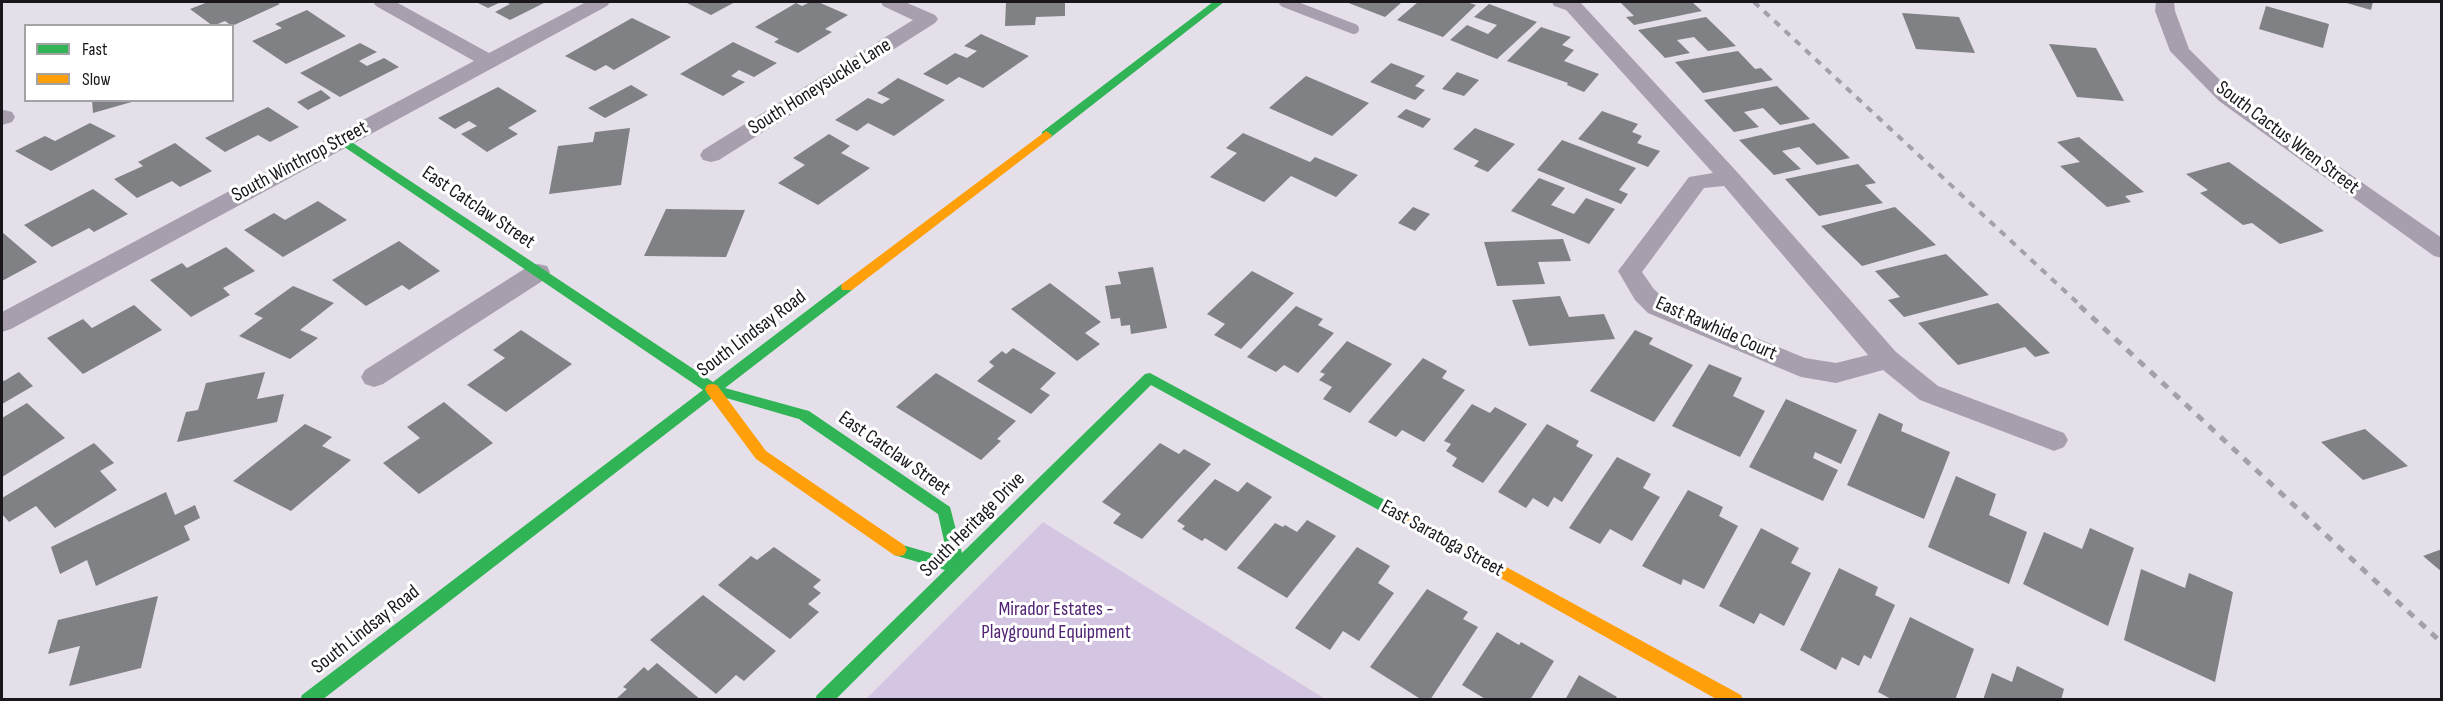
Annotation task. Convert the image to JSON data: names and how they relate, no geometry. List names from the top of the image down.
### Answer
{
  "streets": {
    "street": [
      "South Honeysuckle Lane",
      "South Cactus Wren Street",
      "South Winthrop Street",
      "East Catclaw Street",
      "East Rawhide Court",
      "South Lindsay Road",
      "South Heritage Drive",
      "East Saratoga Street"
    ]
  },
  "crossings": [
    ["South Winthrop Street", "East Catclaw Street"],
    ["East Catclaw Street", "South Lindsay Road"],
    ["East Catclaw Street", "South Heritage Drive"],
    ["South Heritage Drive", "East Saratoga Street"]
  ],
  "parks": ["Mirador Estates - Playground Equipment"],
  "legend": ["Fast", "Slow"]
}
